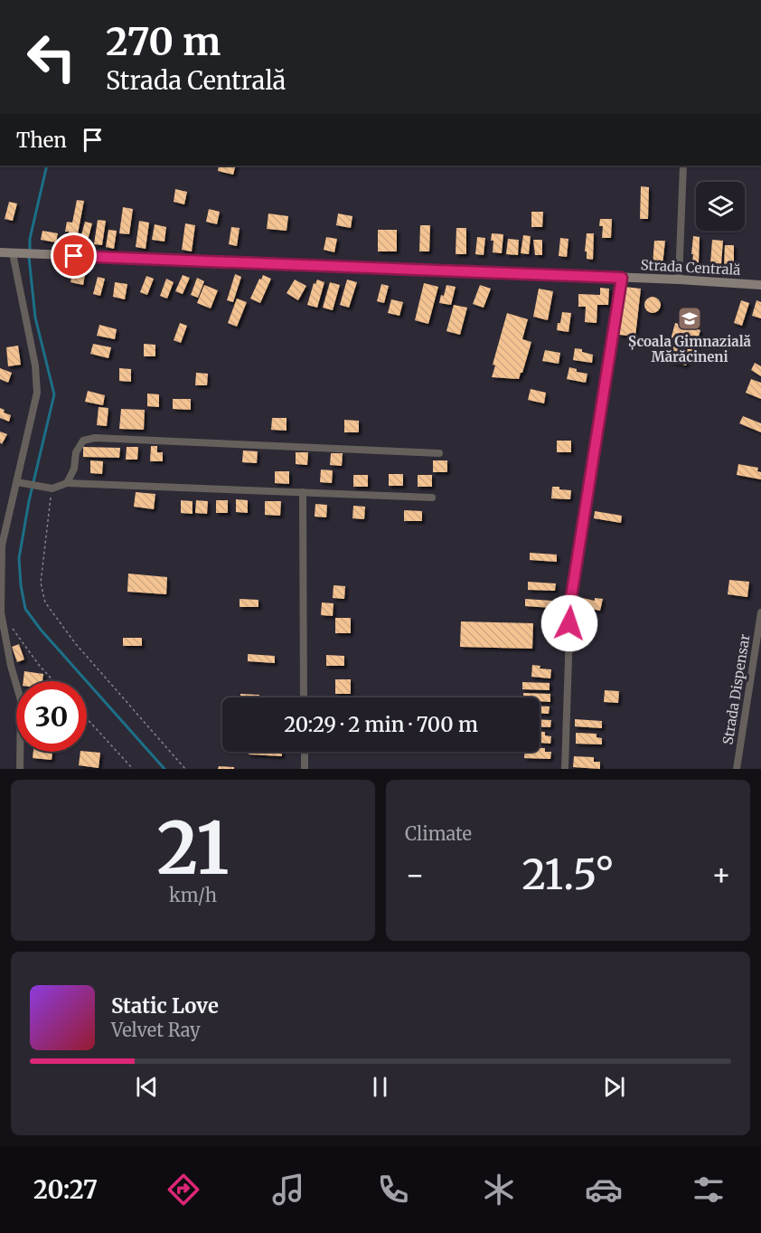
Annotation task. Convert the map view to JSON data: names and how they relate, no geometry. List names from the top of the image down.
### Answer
{
  "streets": {
    "main road": ["Strada Centrală"],
    "street": ["Strada Dispensar"]
  },
  "places": {
    "school or university": ["Școala Gimnazială Mărăcineni"]
  },
  "page": {
    "turn": ["270 m", "Strada Centrală"],
    "then": "Then",
    "limit": "30",
    "trip": "20:29 · 2 min · 700 m",
    "tile": [
      ["21", "km/h"],
      "Climate"
    ],
    "heat": ["−", "21.5°", "+"],
    "song": ["Static Love", "Velvet Ray"],
    "tabs": "20:27"
  }
}
